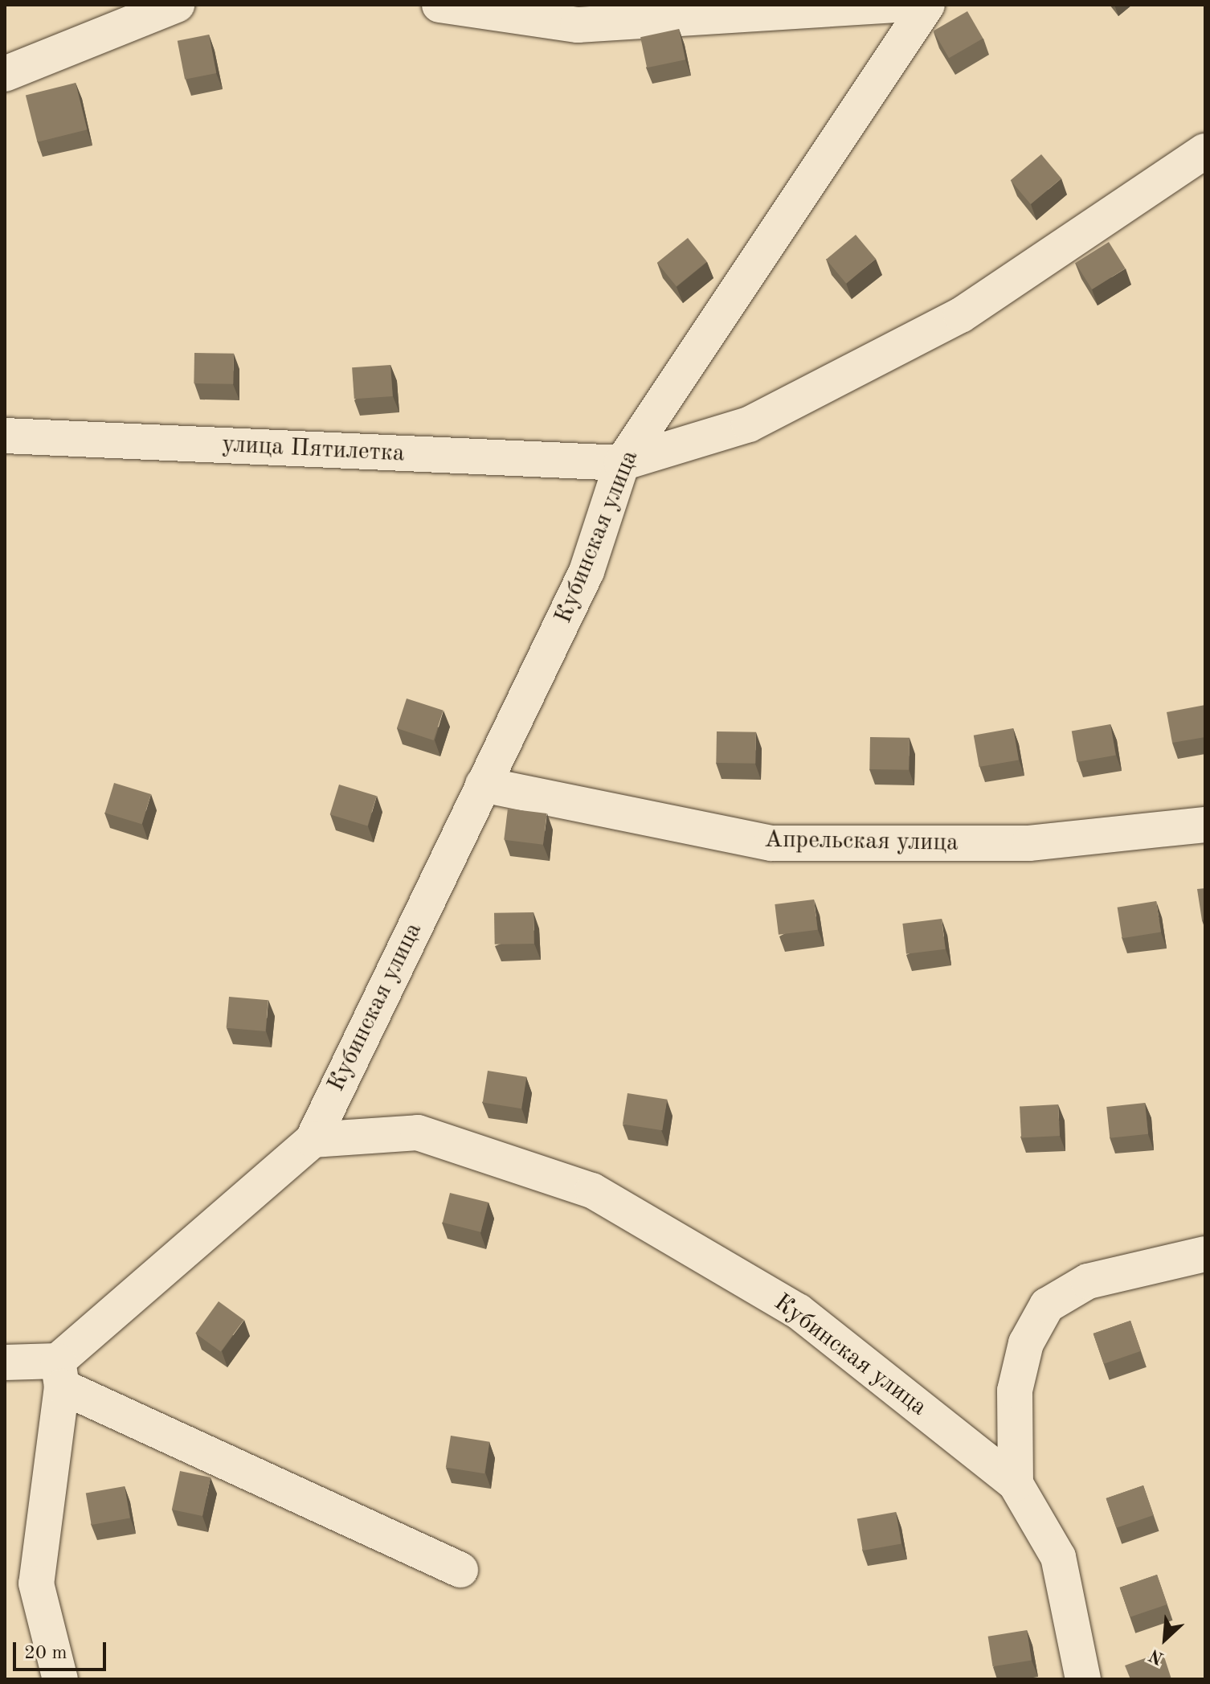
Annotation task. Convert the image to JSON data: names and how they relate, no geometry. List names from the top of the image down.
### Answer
{
  "streets": {
    "street": ["улица Пятилетка", "Кубинская улица", "Апрельская улица"]
  },
  "crossings": [
    ["улица Пятилетка", "Кубинская улица"],
    ["Кубинская улица", "Апрельская улица"]
  ],
  "scale_bar": "20 m",
  "north": "bottom left"
}
